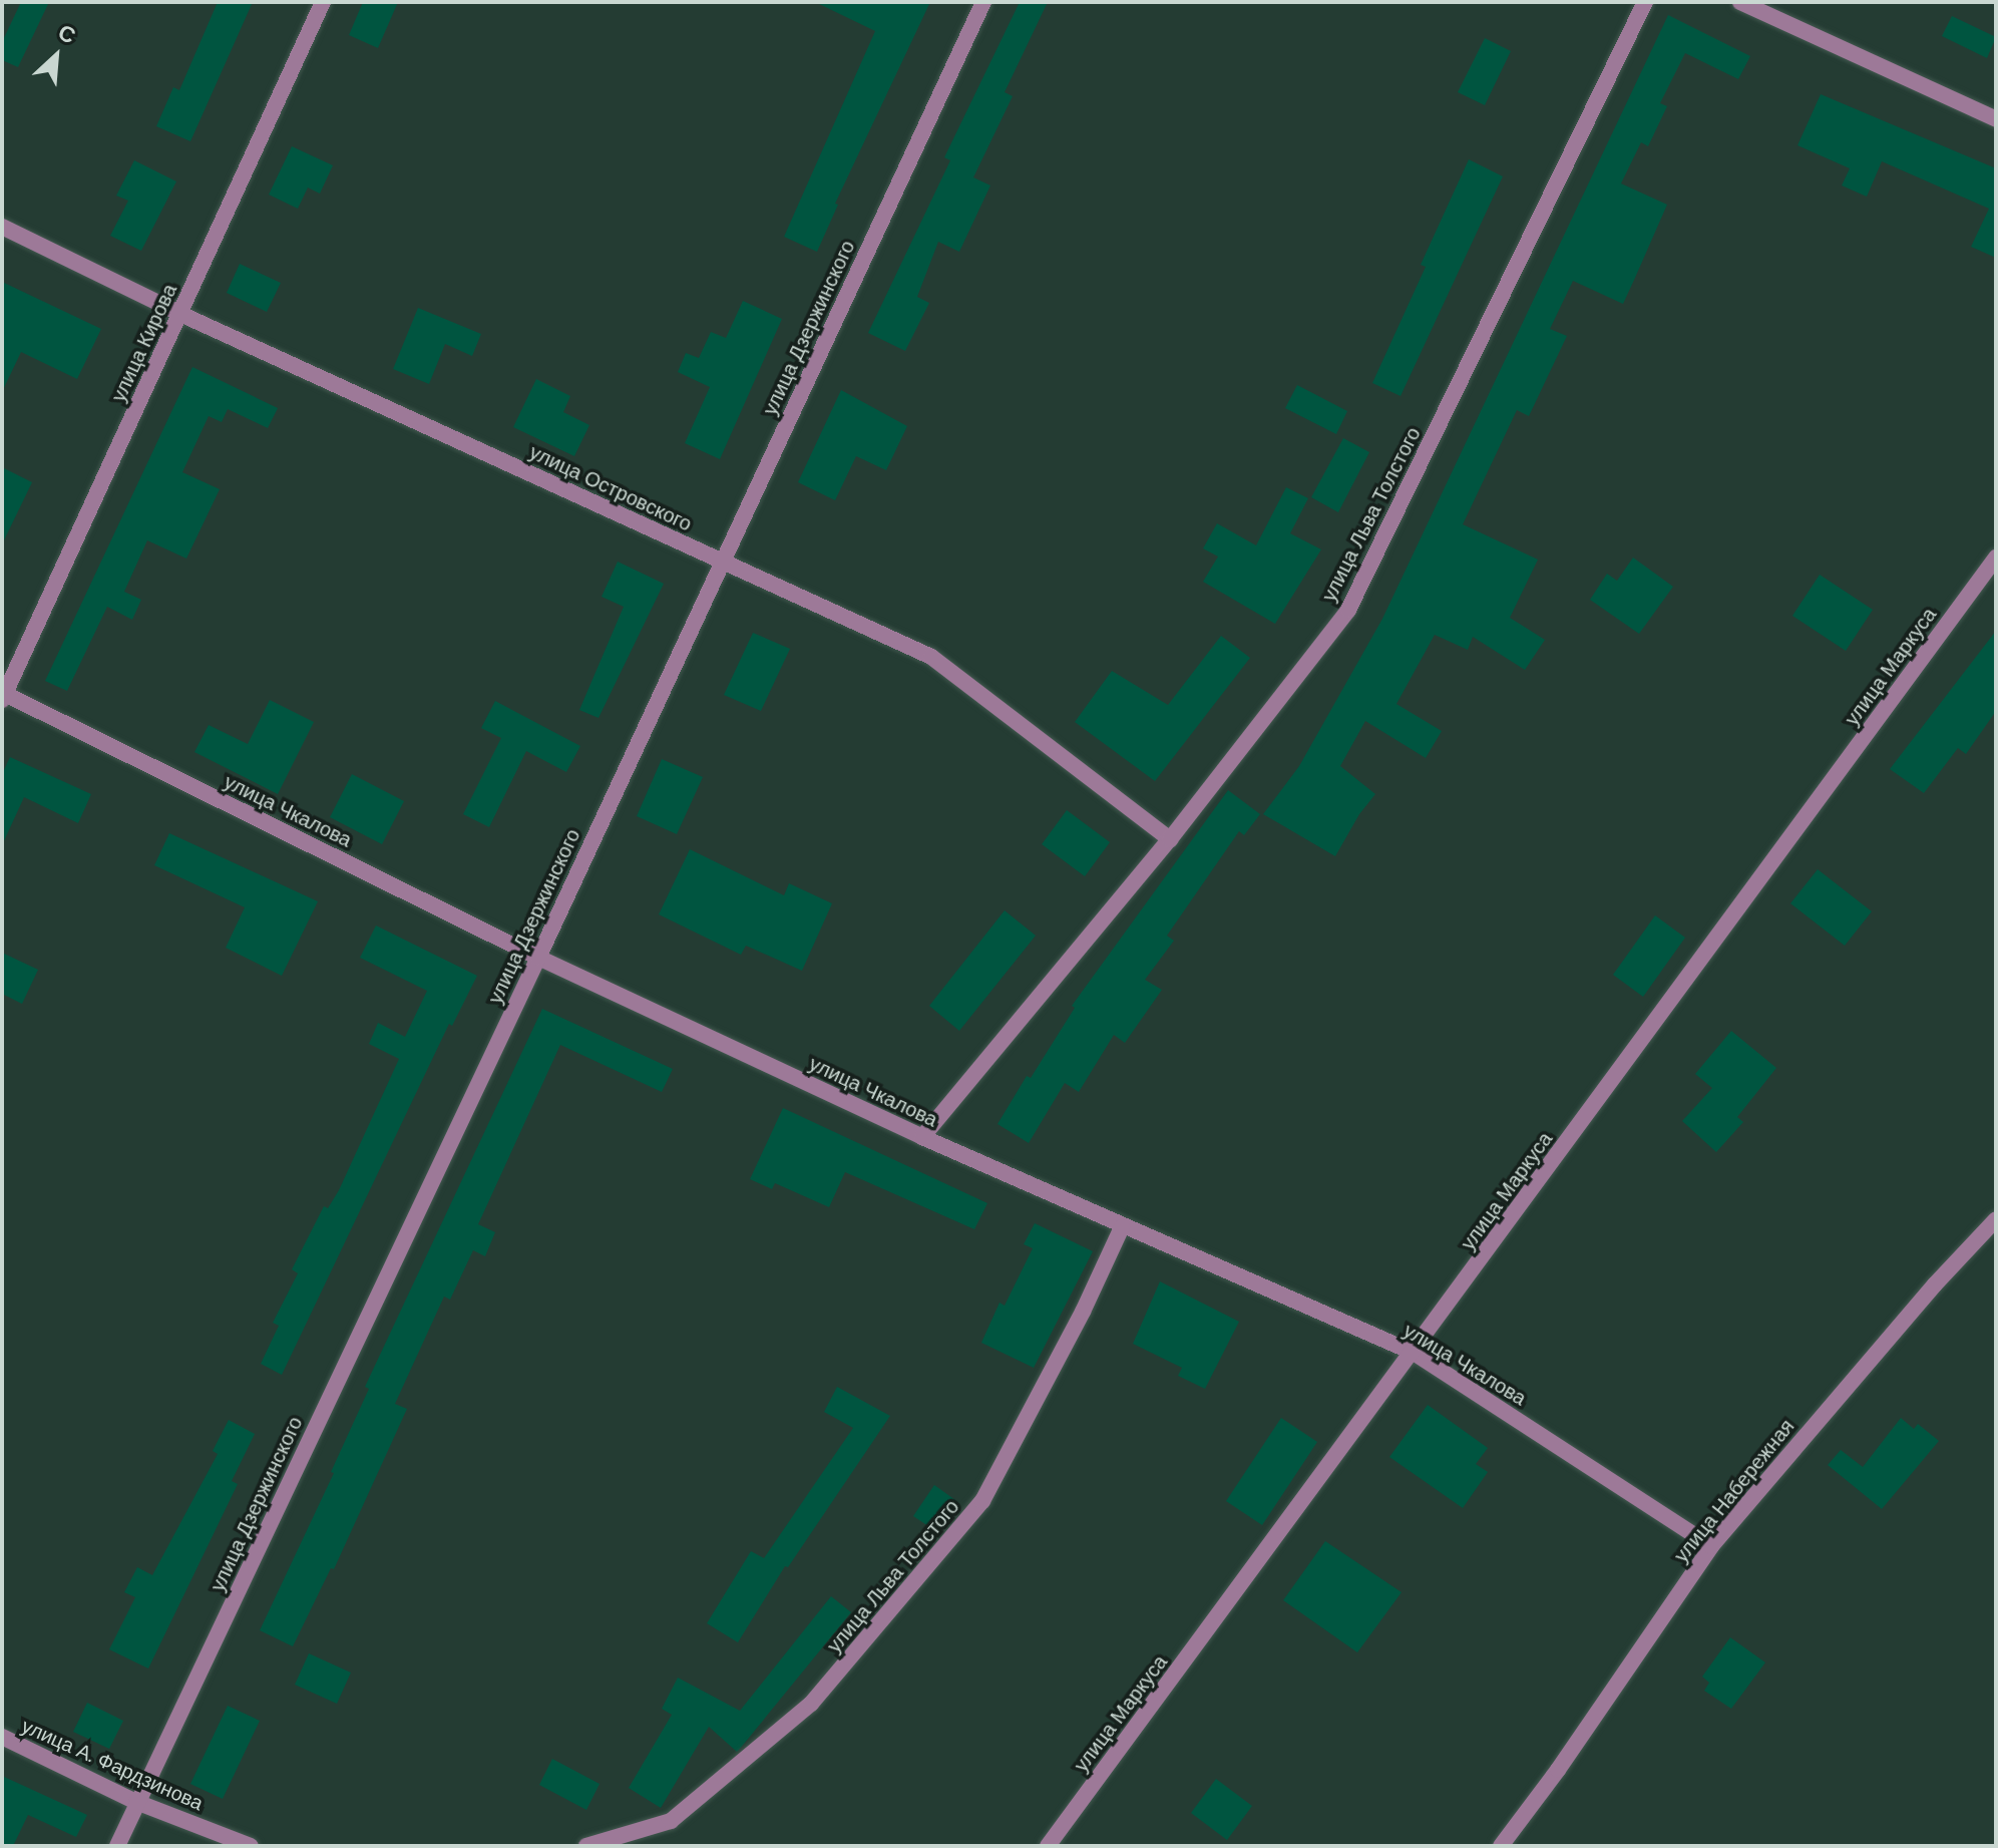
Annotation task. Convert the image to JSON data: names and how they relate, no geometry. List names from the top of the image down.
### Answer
{
  "streets": {
    "street": [
      "улица Дзержинского",
      "улица Кирова",
      "улица Островского",
      "улица Льва Толстого",
      "улица Маркуса",
      "улица Чкалова",
      "улица Набережная",
      "улица А. Фардзинова"
    ]
  },
  "crossings": [
    ["улица Дзержинского", "улица Островского"],
    ["улица Дзержинского", "улица Чкалова"],
    ["улица Дзержинского", "улица А. Фардзинова"],
    ["улица Кирова", "улица Островского"],
    ["улица Кирова", "улица Чкалова"],
    ["улица Островского", "улица Льва Толстого"],
    ["улица Льва Толстого", "улица Чкалова"],
    ["улица Маркуса", "улица Чкалова"],
    ["улица Чкалова", "улица Набережная"]
  ],
  "north": "top right"
}
